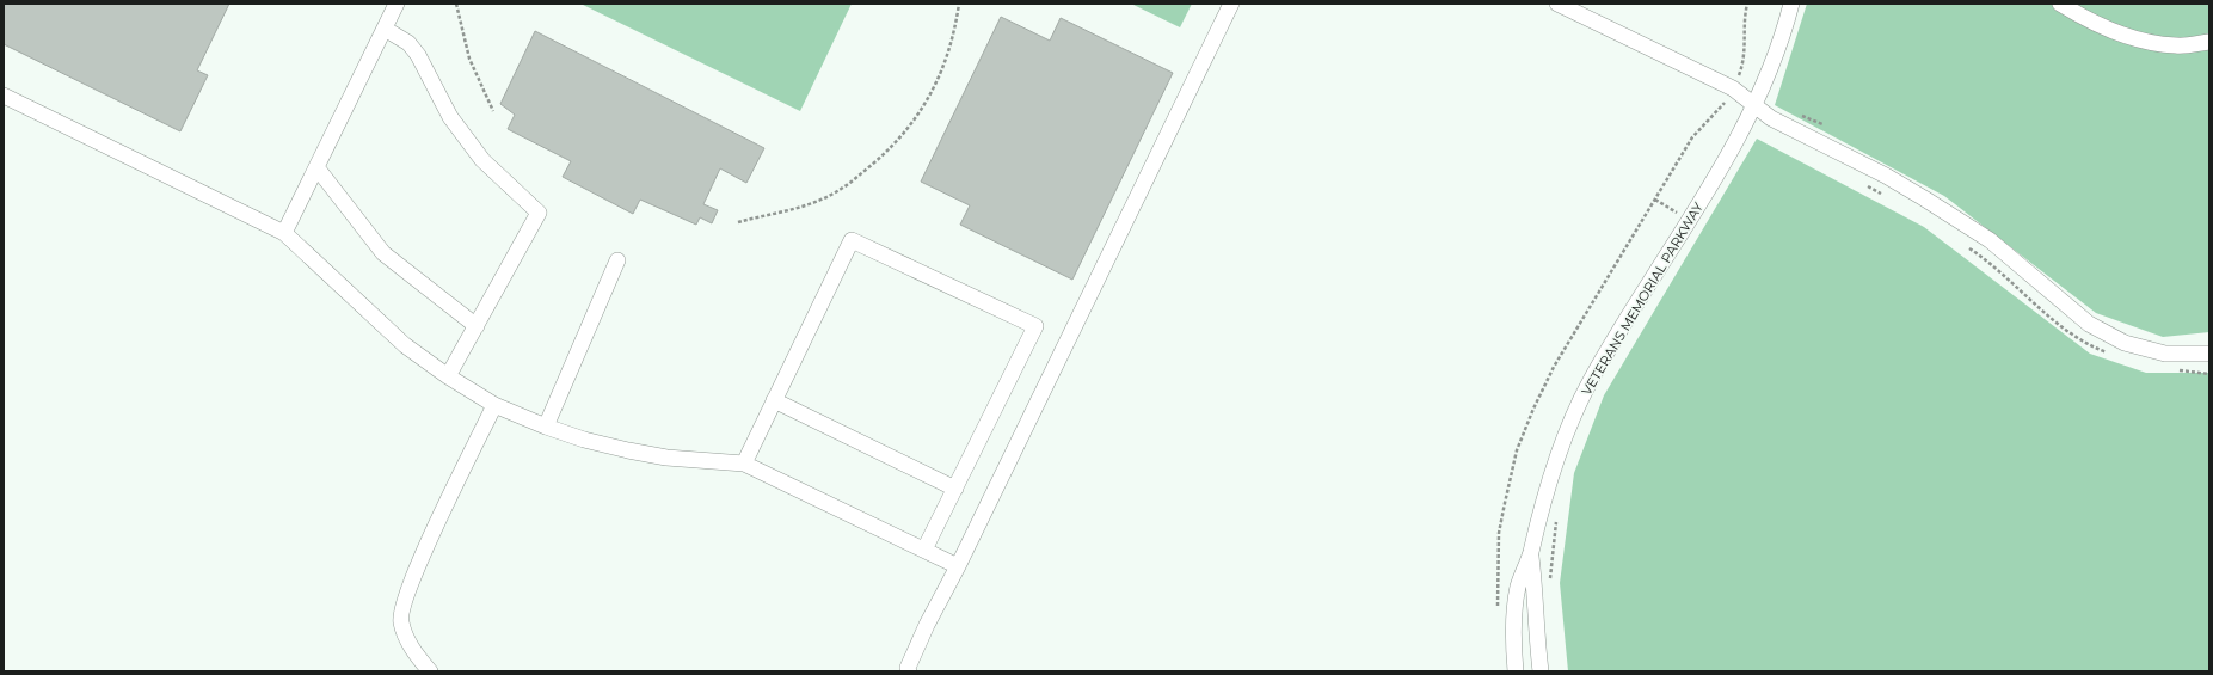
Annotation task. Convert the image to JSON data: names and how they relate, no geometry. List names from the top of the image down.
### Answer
{
  "streets": {
    "street": ["VETERANS MEMORIAL PARKWAY"]
  }
}
